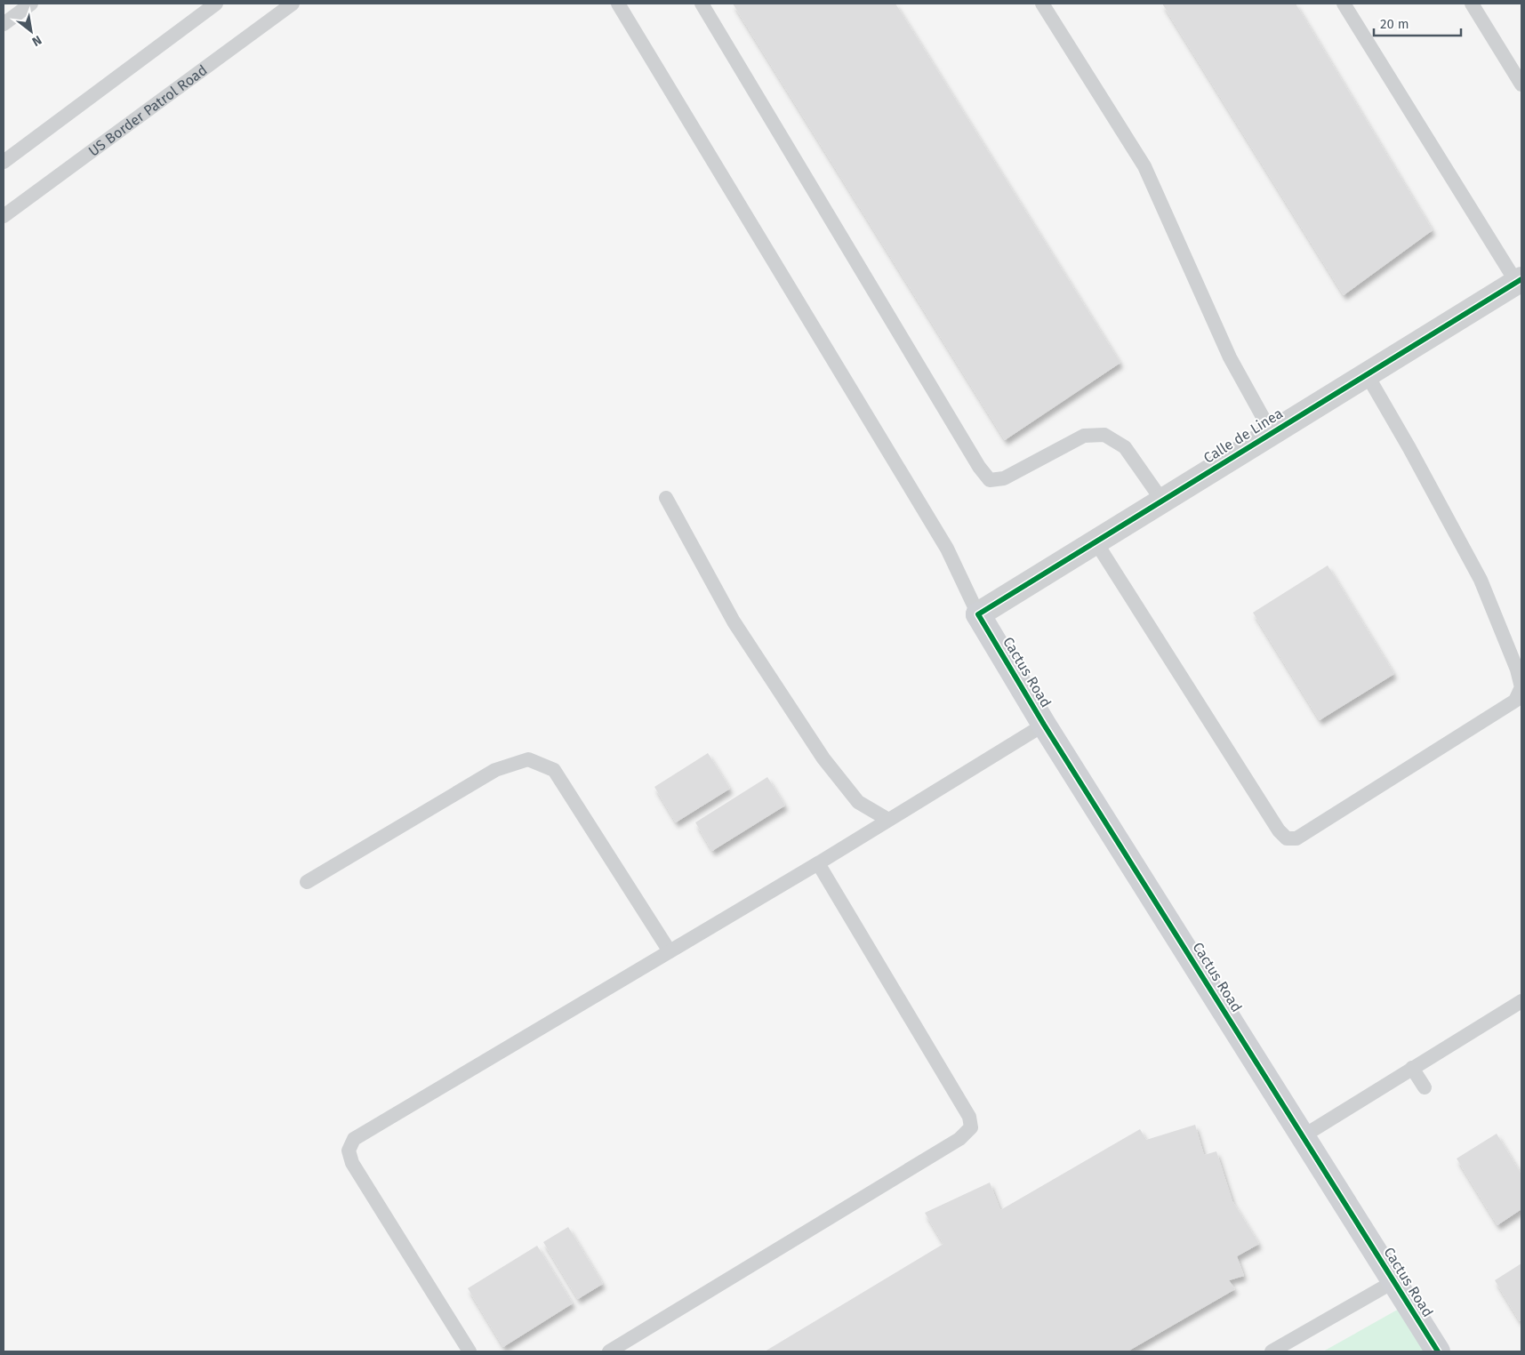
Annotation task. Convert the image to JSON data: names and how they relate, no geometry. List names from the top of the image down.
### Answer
{
  "streets": {
    "street": ["Calle de Linea", "Cactus Road"],
    "lane": ["US Border Patrol Road"]
  },
  "crossings": [
    ["Calle de Linea", "Cactus Road"]
  ],
  "scale_bar": "20 m",
  "north": "bottom right"
}
